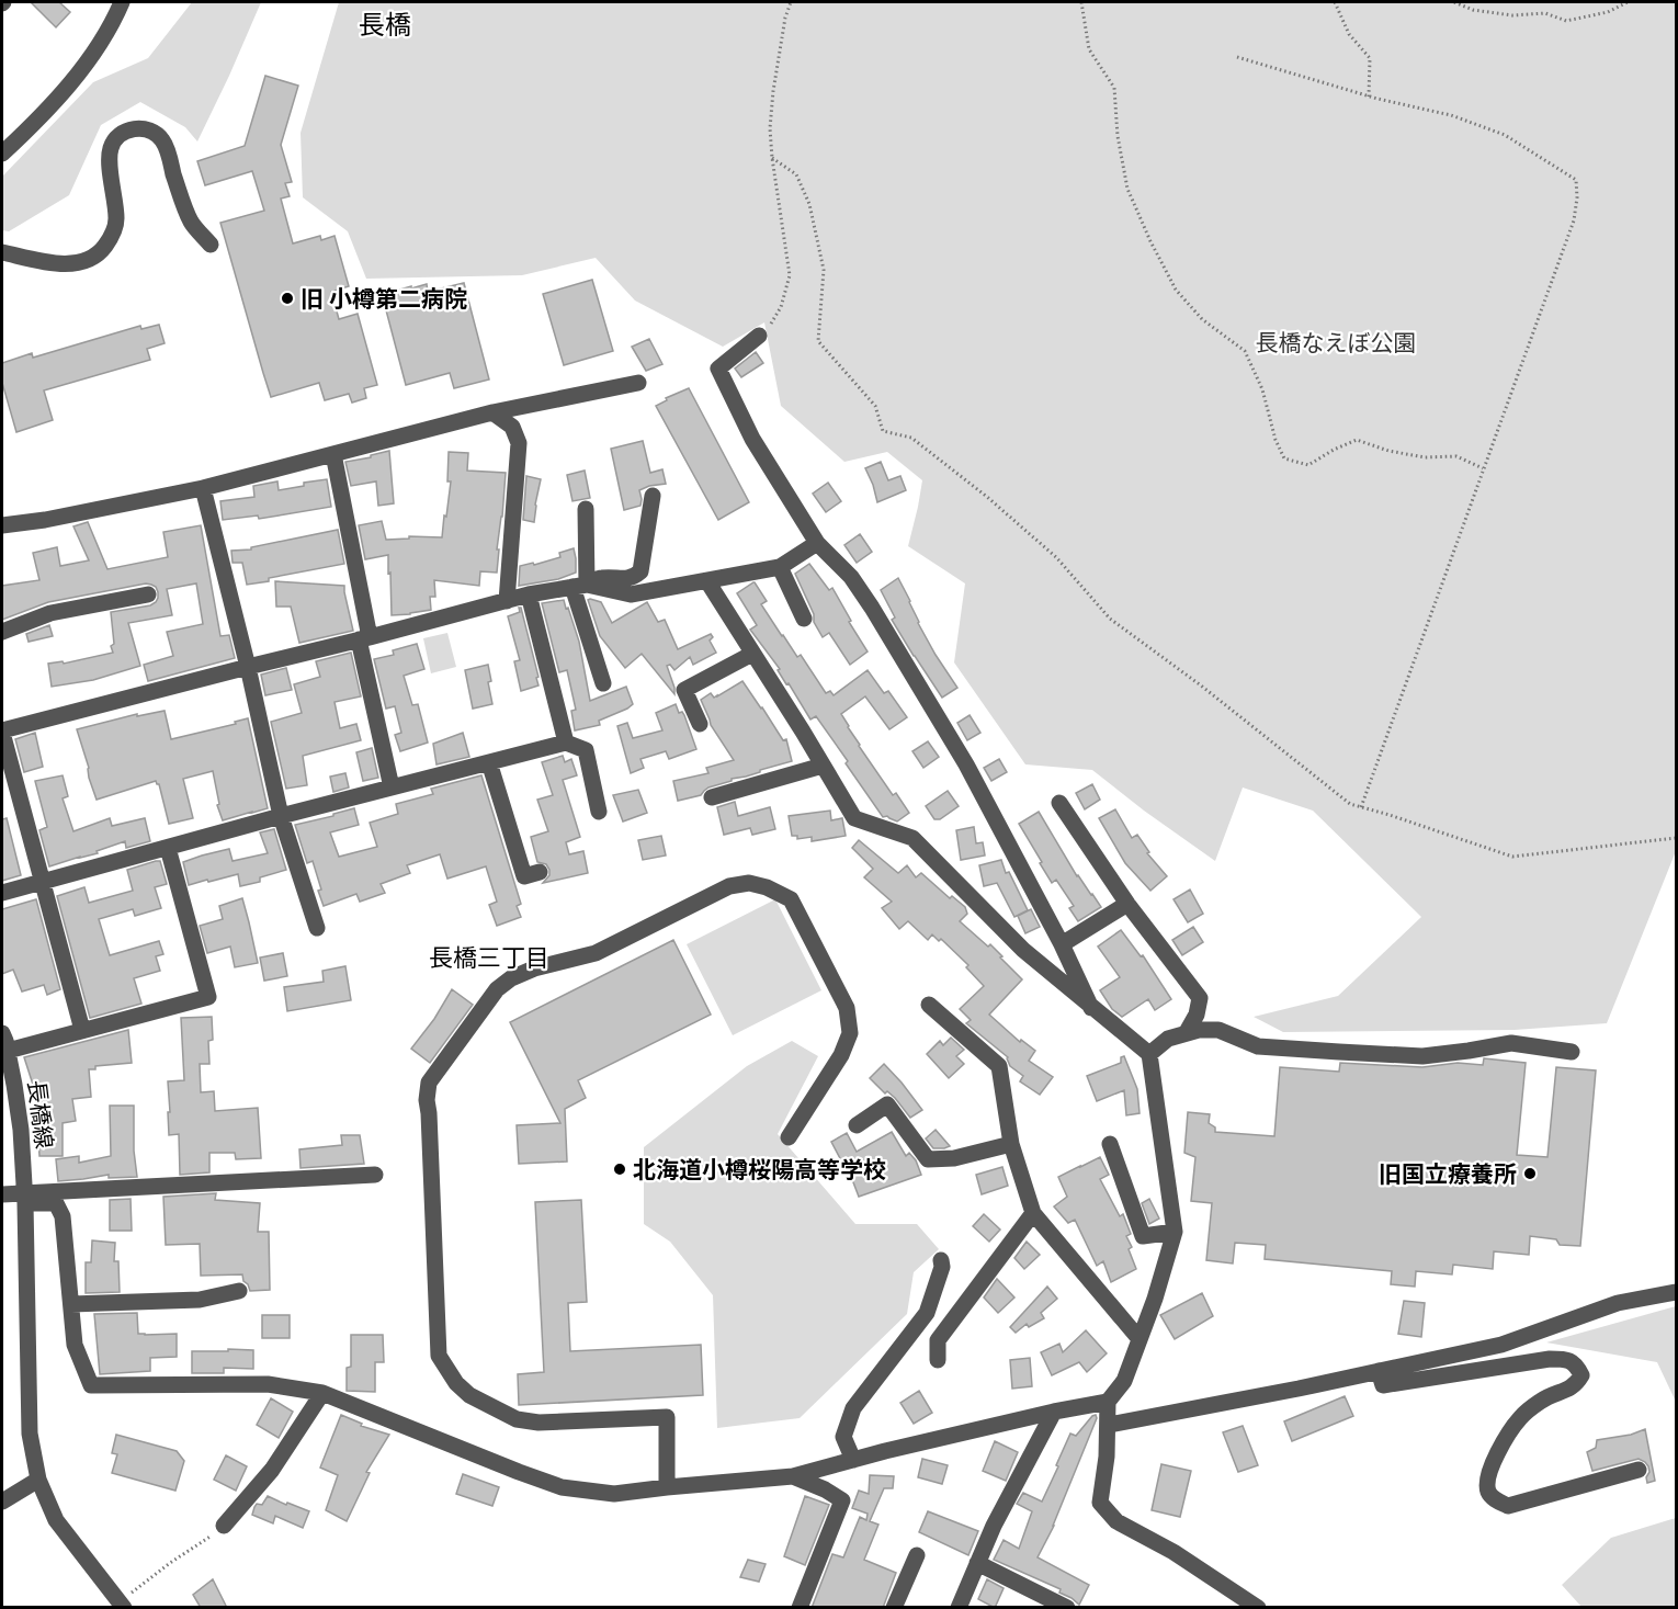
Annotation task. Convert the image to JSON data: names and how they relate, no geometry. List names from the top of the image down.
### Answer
{
  "streets": {
    "street": ["長橋線"]
  },
  "districts": ["長橋", "長橋三丁目"],
  "parks": ["長橋なえぼ公園"],
  "places": ["旧 小樽第二病院", "北海道小樽桜陽高等学校", "旧国立療養所"]
}
